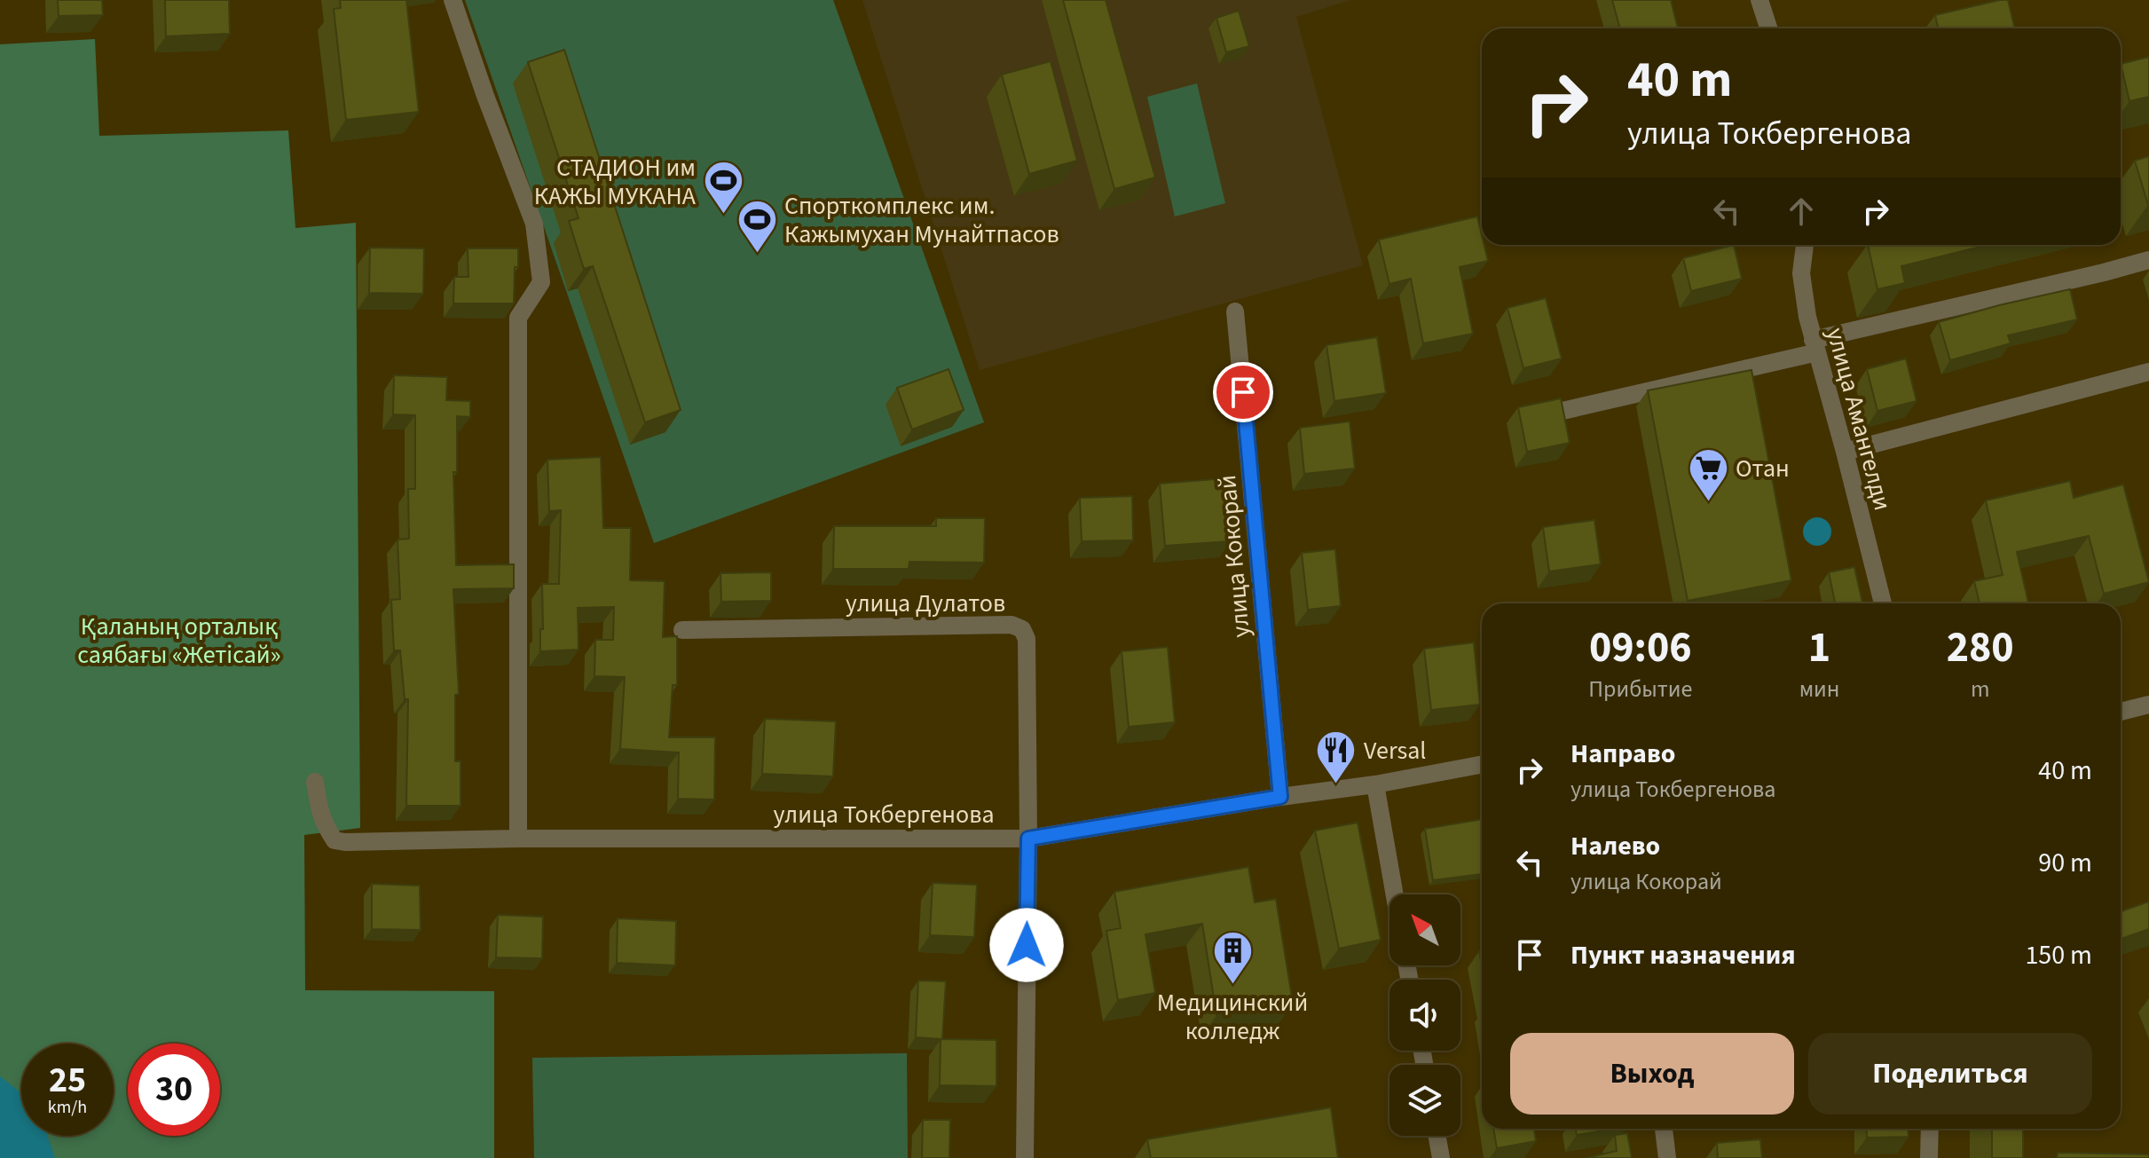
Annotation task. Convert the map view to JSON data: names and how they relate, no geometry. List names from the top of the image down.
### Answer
{
  "streets": {
    "street": [
      "улица Амангелди",
      "улица Кокорай",
      "улица Дулатов",
      "улица Токбергенова"
    ]
  },
  "crossings": [
    ["улица Кокорай", "улица Токбергенова"],
    ["улица Дулатов", "улица Токбергенова"]
  ],
  "parks": ["Қаланың орталық саябағы «Жетісай»"],
  "places": {
    "sports": ["СТАДИОН им КАЖЫ МУКАНА", "Спорткомплекс им. Кажымухан Мунайтпасов"],
    "supermarket": ["Отан"],
    "restaurant": ["Versal"],
    "building": ["Медицинский колледж"]
  },
  "north": "top left",
  "page": {
    "turn": ["40 m", "улица Токбергенова"],
    "eta": [
      "09:06",
      "Прибытие",
      "1",
      "мин",
      "280",
      "m"
    ],
    "list": [
      {
        "name": "Направо",
        "note": "улица Токбергенова",
        "value": "40 m"
      },
      {
        "name": "Налево",
        "note": "улица Кокорай",
        "value": "90 m"
      },
      {
        "name": "Пункт назначения",
        "value": "150 m"
      }
    ],
    "buttons": ["Выход", "Поделиться"],
    "speed": "25 km/h",
    "limit": "30"
  }
}
